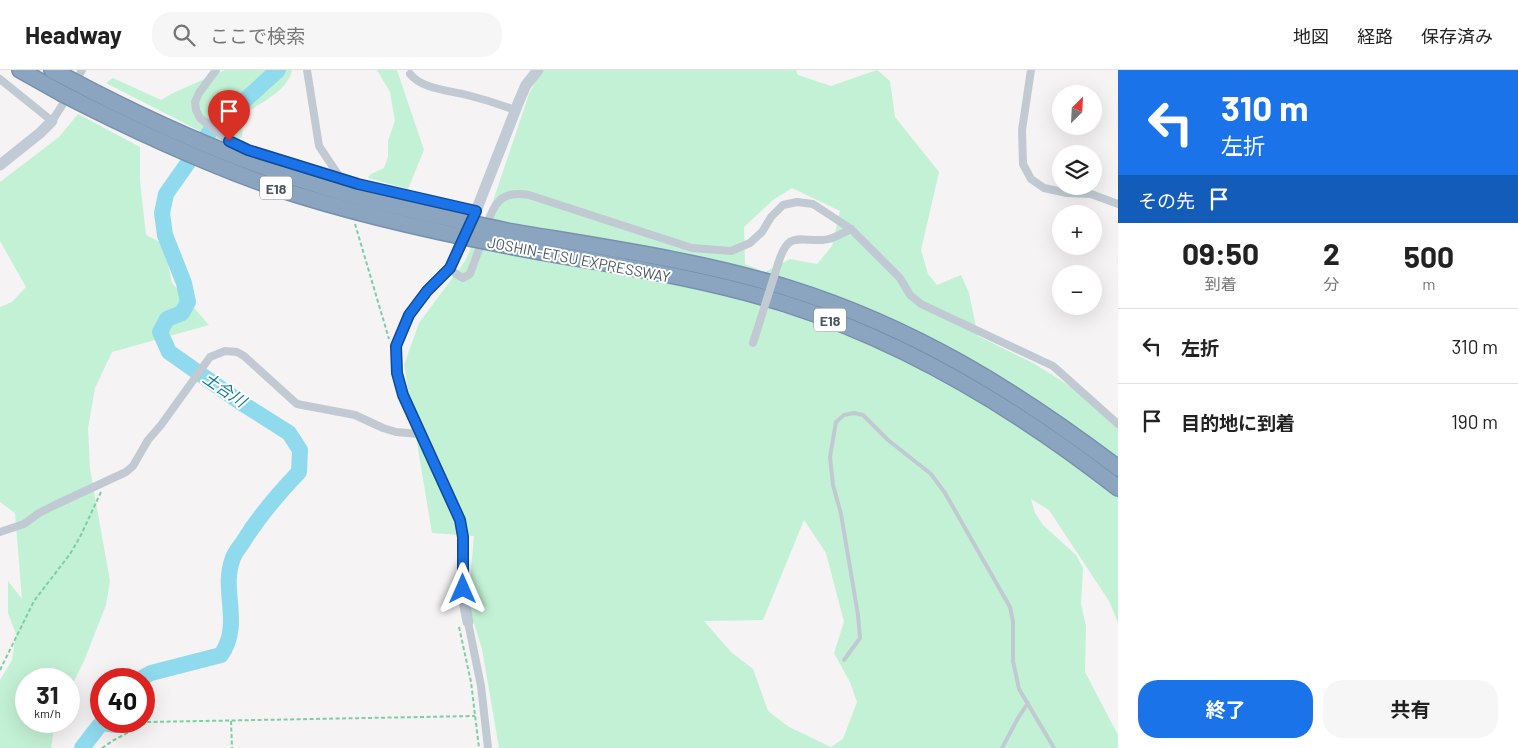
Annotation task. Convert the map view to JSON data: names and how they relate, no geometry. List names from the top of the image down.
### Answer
{
  "streets": {
    "highway": ["E18", "JOSHIN-ETSU EXPRESSWAY"]
  },
  "water": ["土合川"],
  "north": "top right",
  "page": {
    "header": "Headway",
    "search": "ここで検索",
    "nav": ["地図", "経路", "保存済み"],
    "turn": ["310 m", "左折"],
    "map_buttons": ["+", "−"],
    "then": "その先",
    "eta": [
      "09:50",
      "到着",
      "2",
      "分",
      "500",
      "m"
    ],
    "list": [
      {
        "name": "左折",
        "value": "310 m"
      },
      {
        "name": "目的地に到着",
        "value": "190 m"
      }
    ],
    "speed": "31 km/h",
    "limit": "40",
    "buttons": ["終了", "共有"]
  }
}
